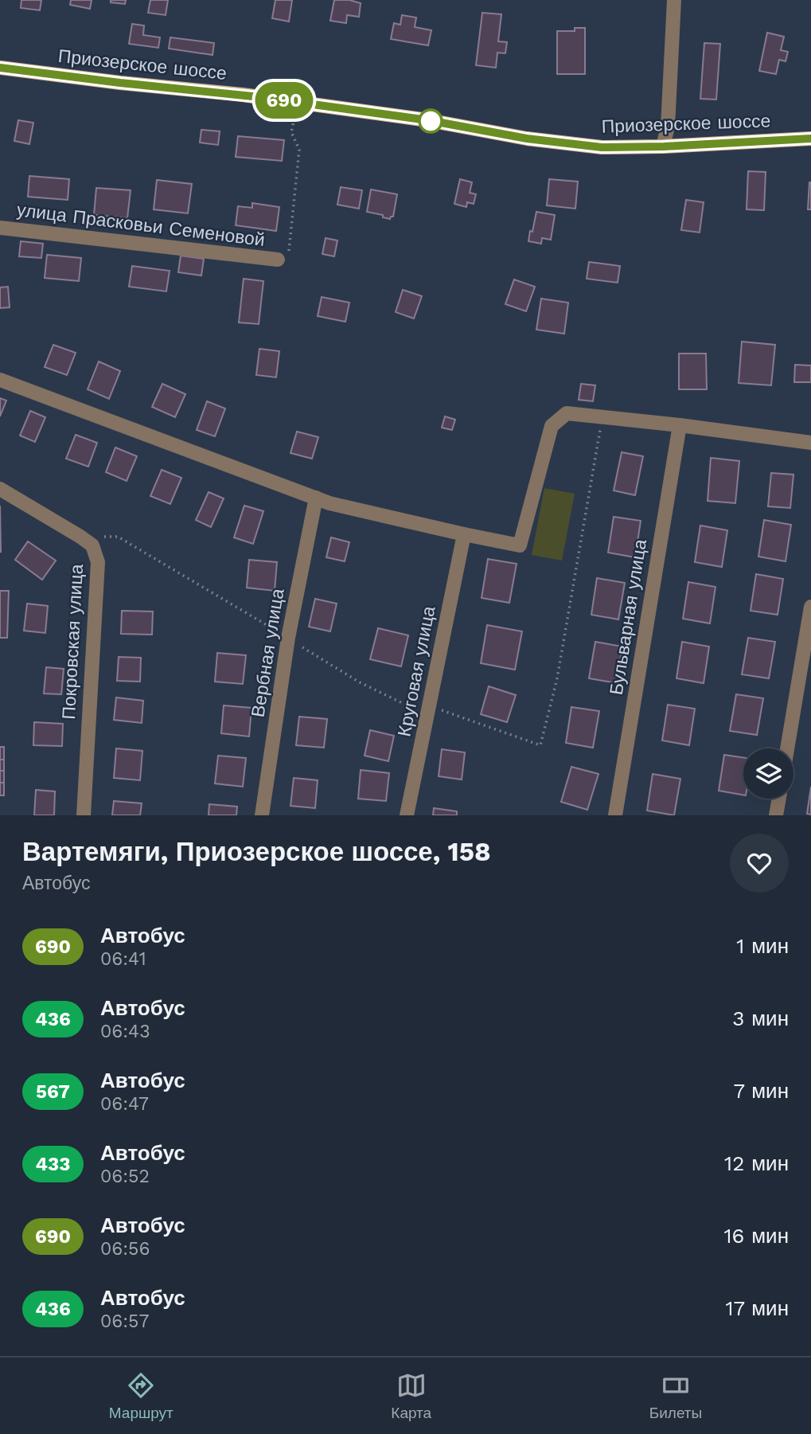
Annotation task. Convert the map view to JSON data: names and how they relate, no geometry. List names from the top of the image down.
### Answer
{
  "streets": {
    "main road": ["Приозерское шоссе"],
    "street": [
      "улица Прасковьи Семеновой",
      "Бульварная улица",
      "Покровская улица",
      "Вербная улица",
      "Круговая улица"
    ]
  },
  "lines": ["bus line 690"],
  "page": {
    "on_map": "690",
    "heading": ["Вартемяги, Приозерское шоссе, 158", "Автобус"],
    "list": [
      {
        "mark": "690",
        "name": "Автобус",
        "note": "06:41",
        "value": "1 мин"
      },
      {
        "mark": "436",
        "name": "Автобус",
        "note": "06:43",
        "value": "3 мин"
      },
      {
        "mark": "567",
        "name": "Автобус",
        "note": "06:47",
        "value": "7 мин"
      },
      {
        "mark": "433",
        "name": "Автобус",
        "note": "06:52",
        "value": "12 мин"
      },
      {
        "mark": "690",
        "name": "Автобус",
        "note": "06:56",
        "value": "16 мин"
      },
      {
        "mark": "436",
        "name": "Автобус",
        "note": "06:57",
        "value": "17 мин"
      }
    ],
    "tabs": ["Маршрут", "Карта", "Билеты"]
  }
}
